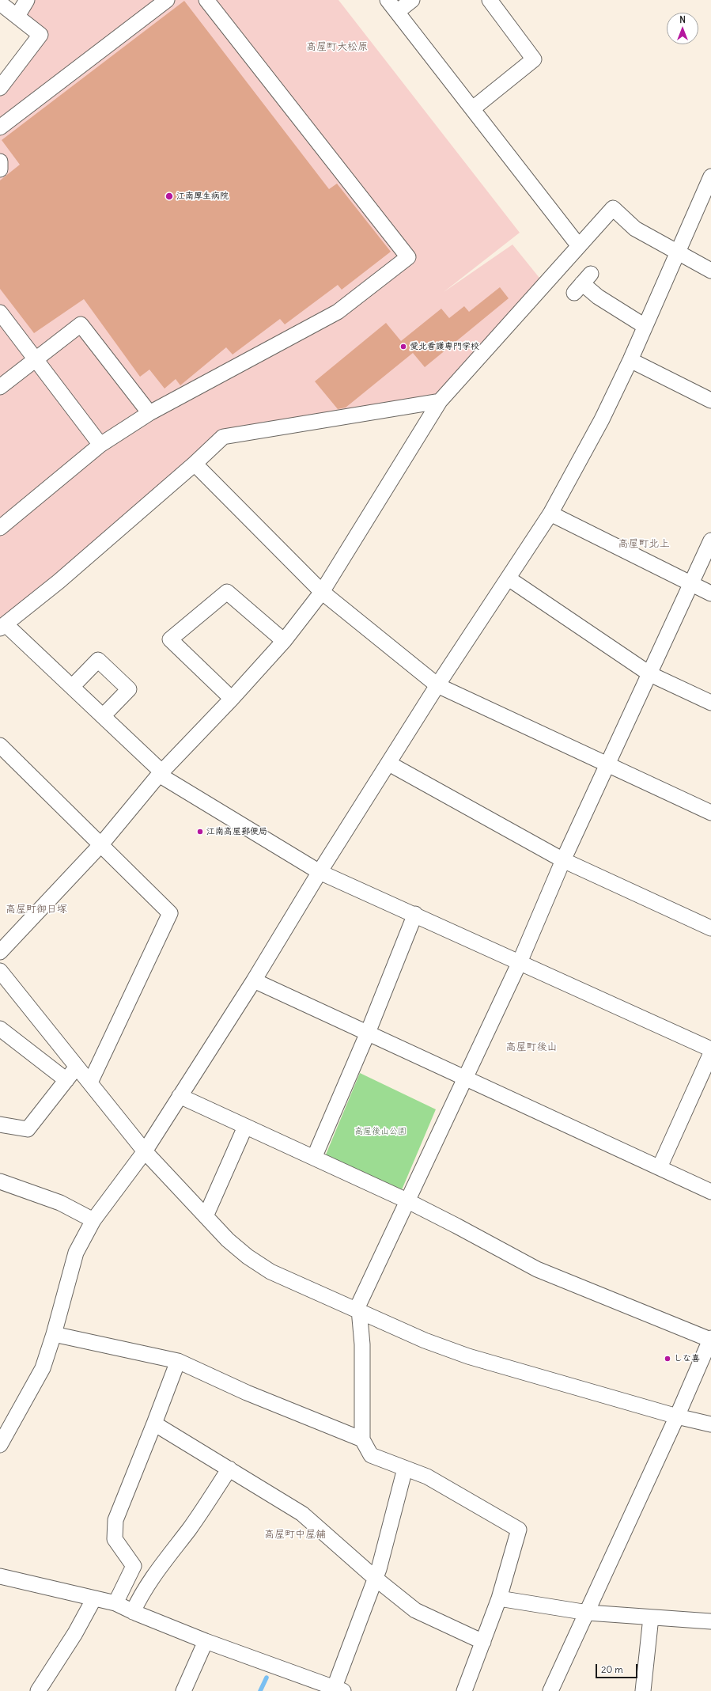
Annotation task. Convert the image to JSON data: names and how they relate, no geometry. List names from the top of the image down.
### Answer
{
  "districts": [
    "高屋町大松原",
    "高屋町北上",
    "高屋町御日塚",
    "高屋町後山",
    "高屋町中屋舗"
  ],
  "parks": ["高屋後山公園"],
  "places": [
    "江南厚生病院",
    "愛北看護専門学校",
    "江南高屋郵便局",
    "しな喜"
  ],
  "scale_bar": "20 m",
  "north": "top"
}
